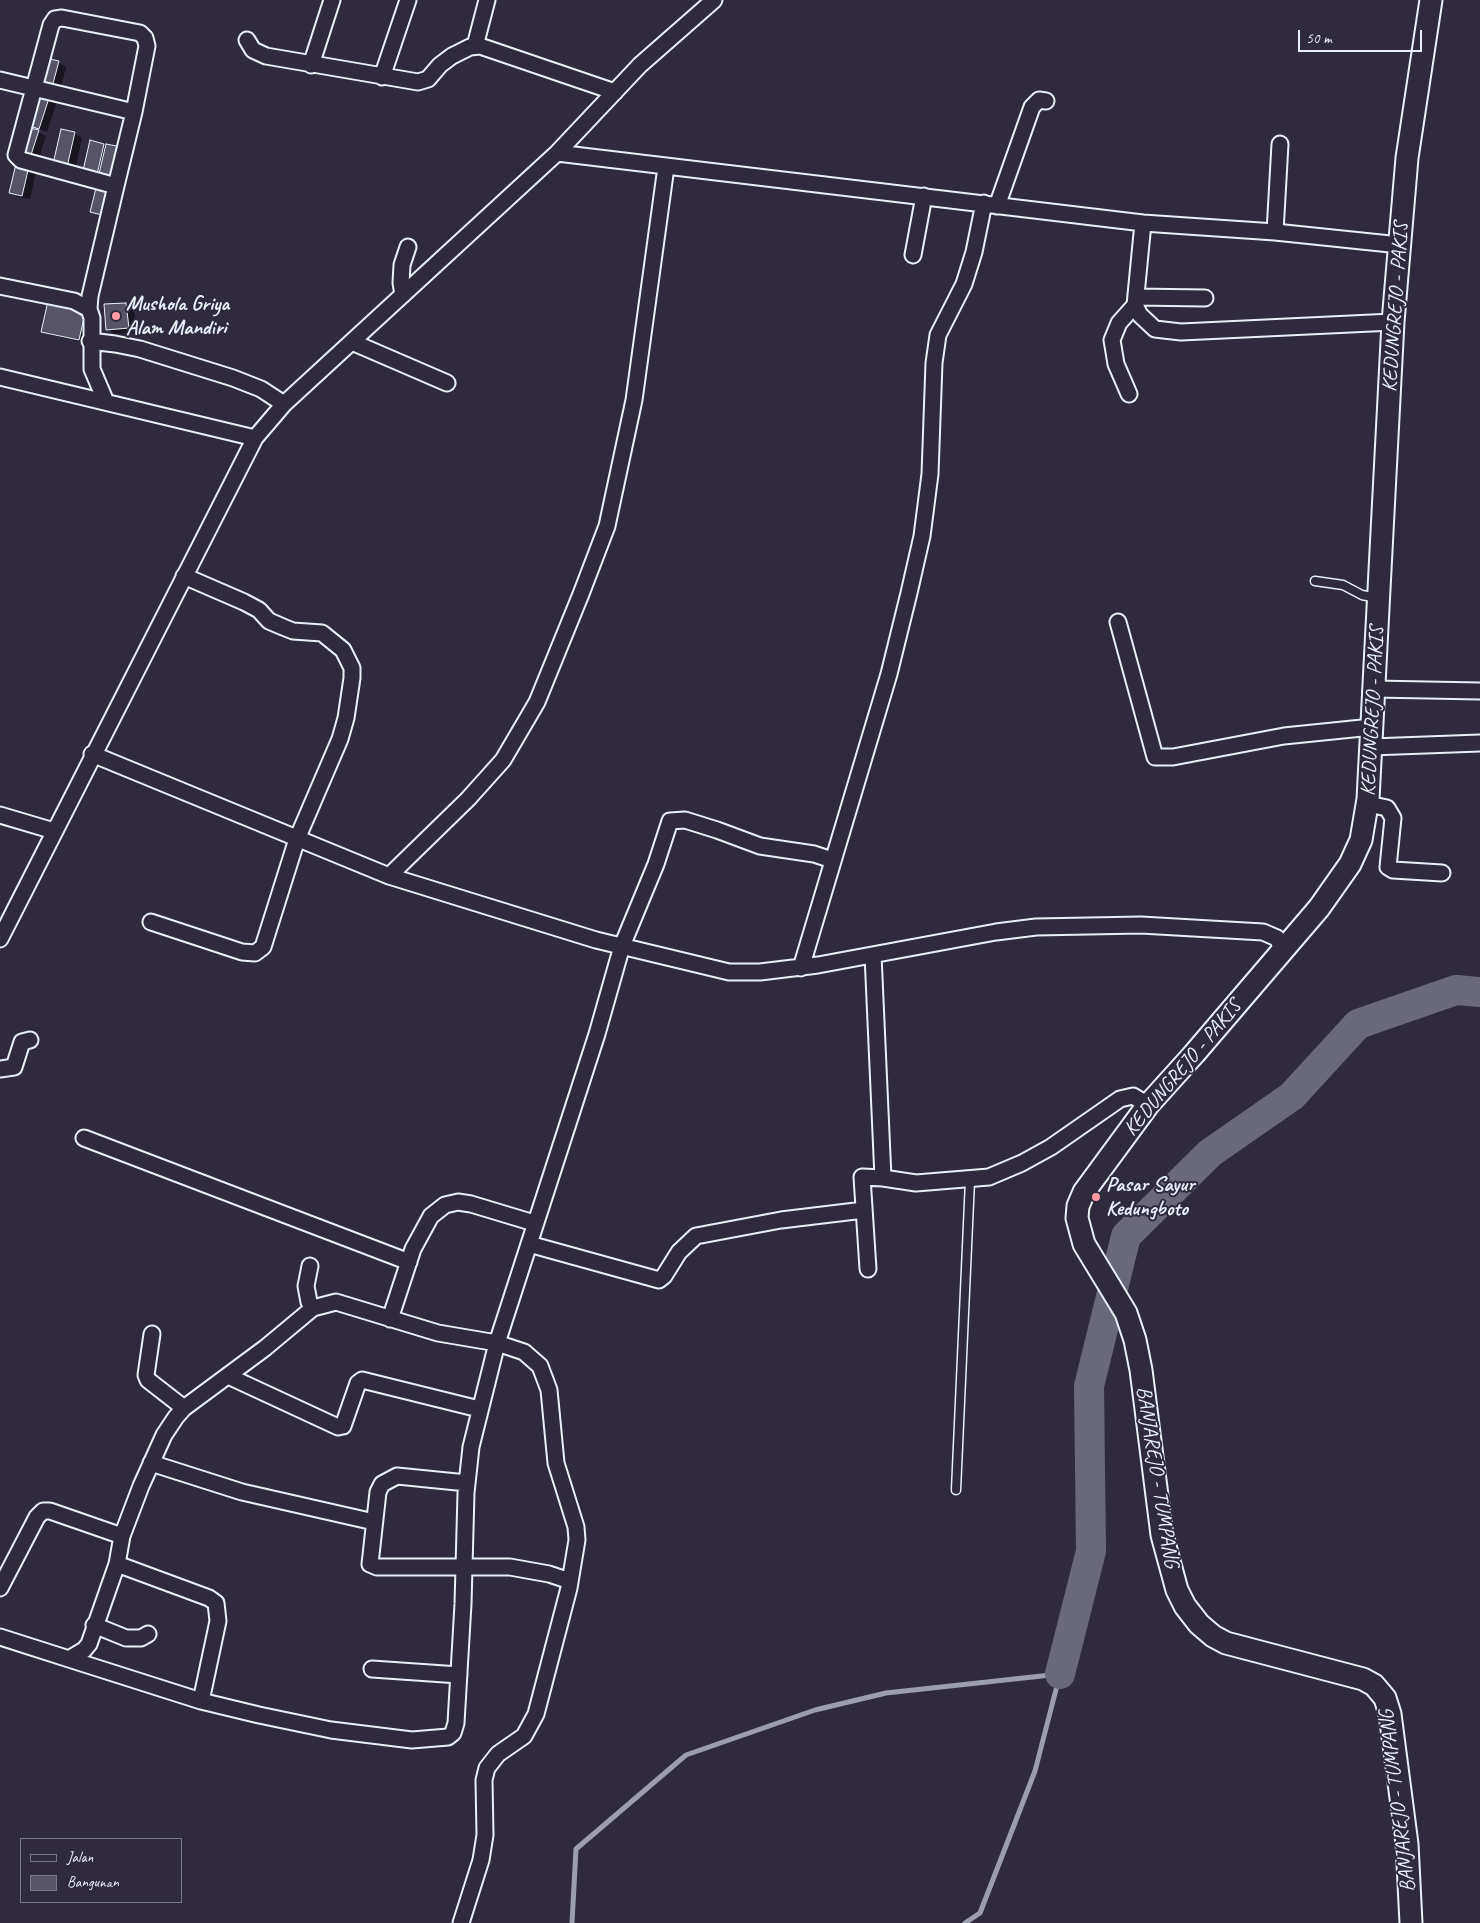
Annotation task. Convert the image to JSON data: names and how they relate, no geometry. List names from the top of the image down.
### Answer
{
  "streets": {
    "main road": ["KEDUNGREJO - PAKIS", "BANJAREJO - TUMPANG"]
  },
  "crossings": [
    ["KEDUNGREJO - PAKIS", "BANJAREJO - TUMPANG"]
  ],
  "places": ["Mushola Griya Alam Mandiri", "Pasar Sayur Kedungboto"],
  "legend": ["Jalan", "Bangunan"],
  "scale_bar": "50 m"
}
